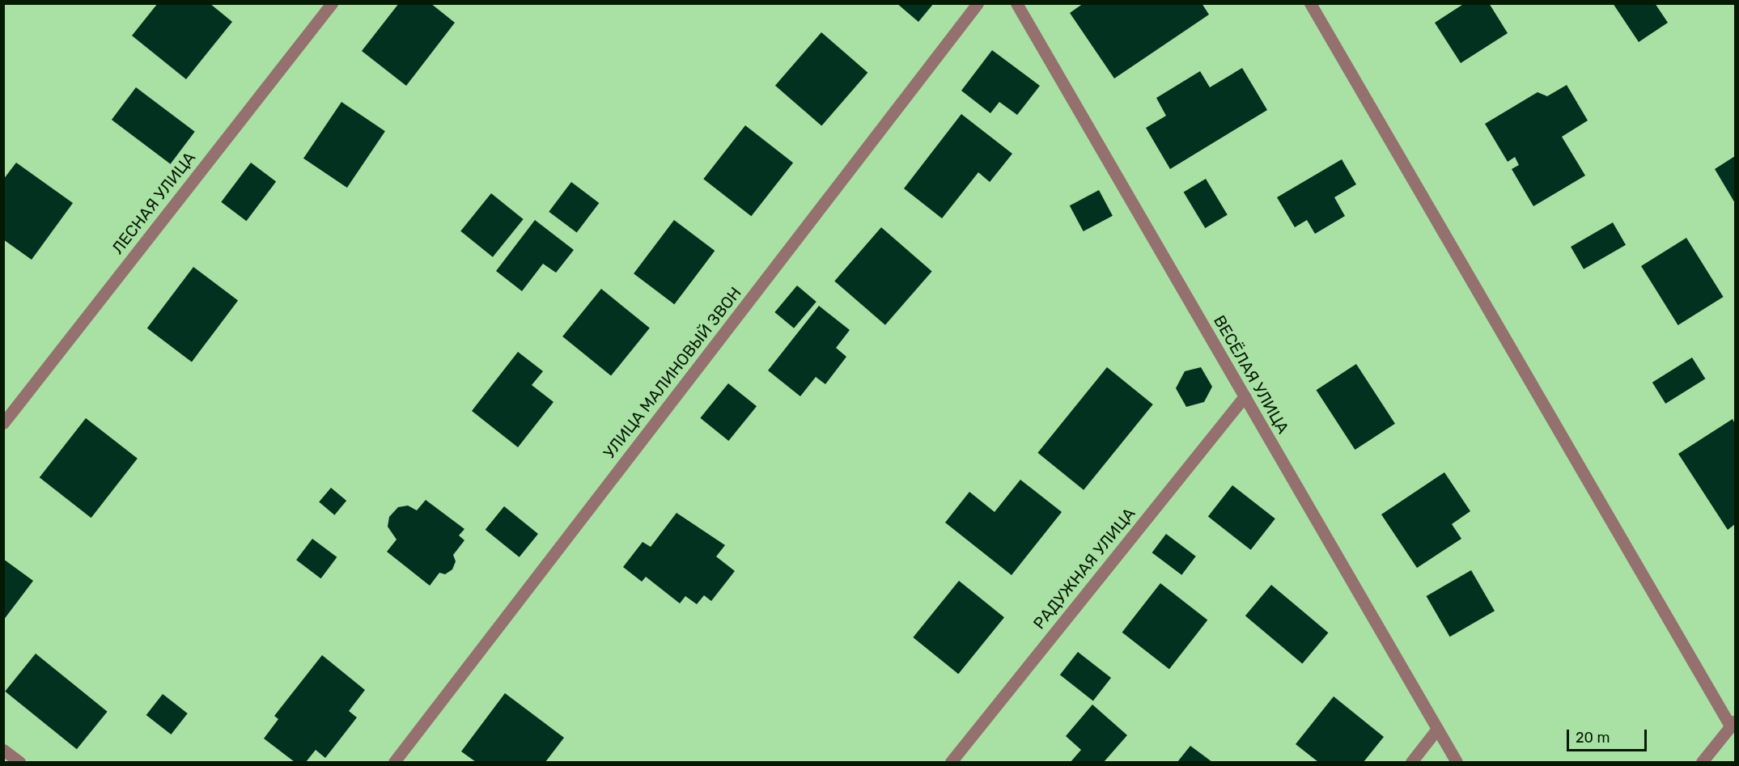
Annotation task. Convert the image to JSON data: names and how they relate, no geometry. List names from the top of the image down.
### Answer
{
  "streets": {
    "street": [
      "ЛЕСНАЯ УЛИЦА",
      "УЛИЦА МАЛИНОВЫЙ ЗВОН",
      "ВЕСЁЛАЯ УЛИЦА",
      "РАДУЖНАЯ УЛИЦА"
    ]
  },
  "crossings": [
    ["ВЕСЁЛАЯ УЛИЦА", "РАДУЖНАЯ УЛИЦА"]
  ],
  "scale_bar": "20 m"
}
